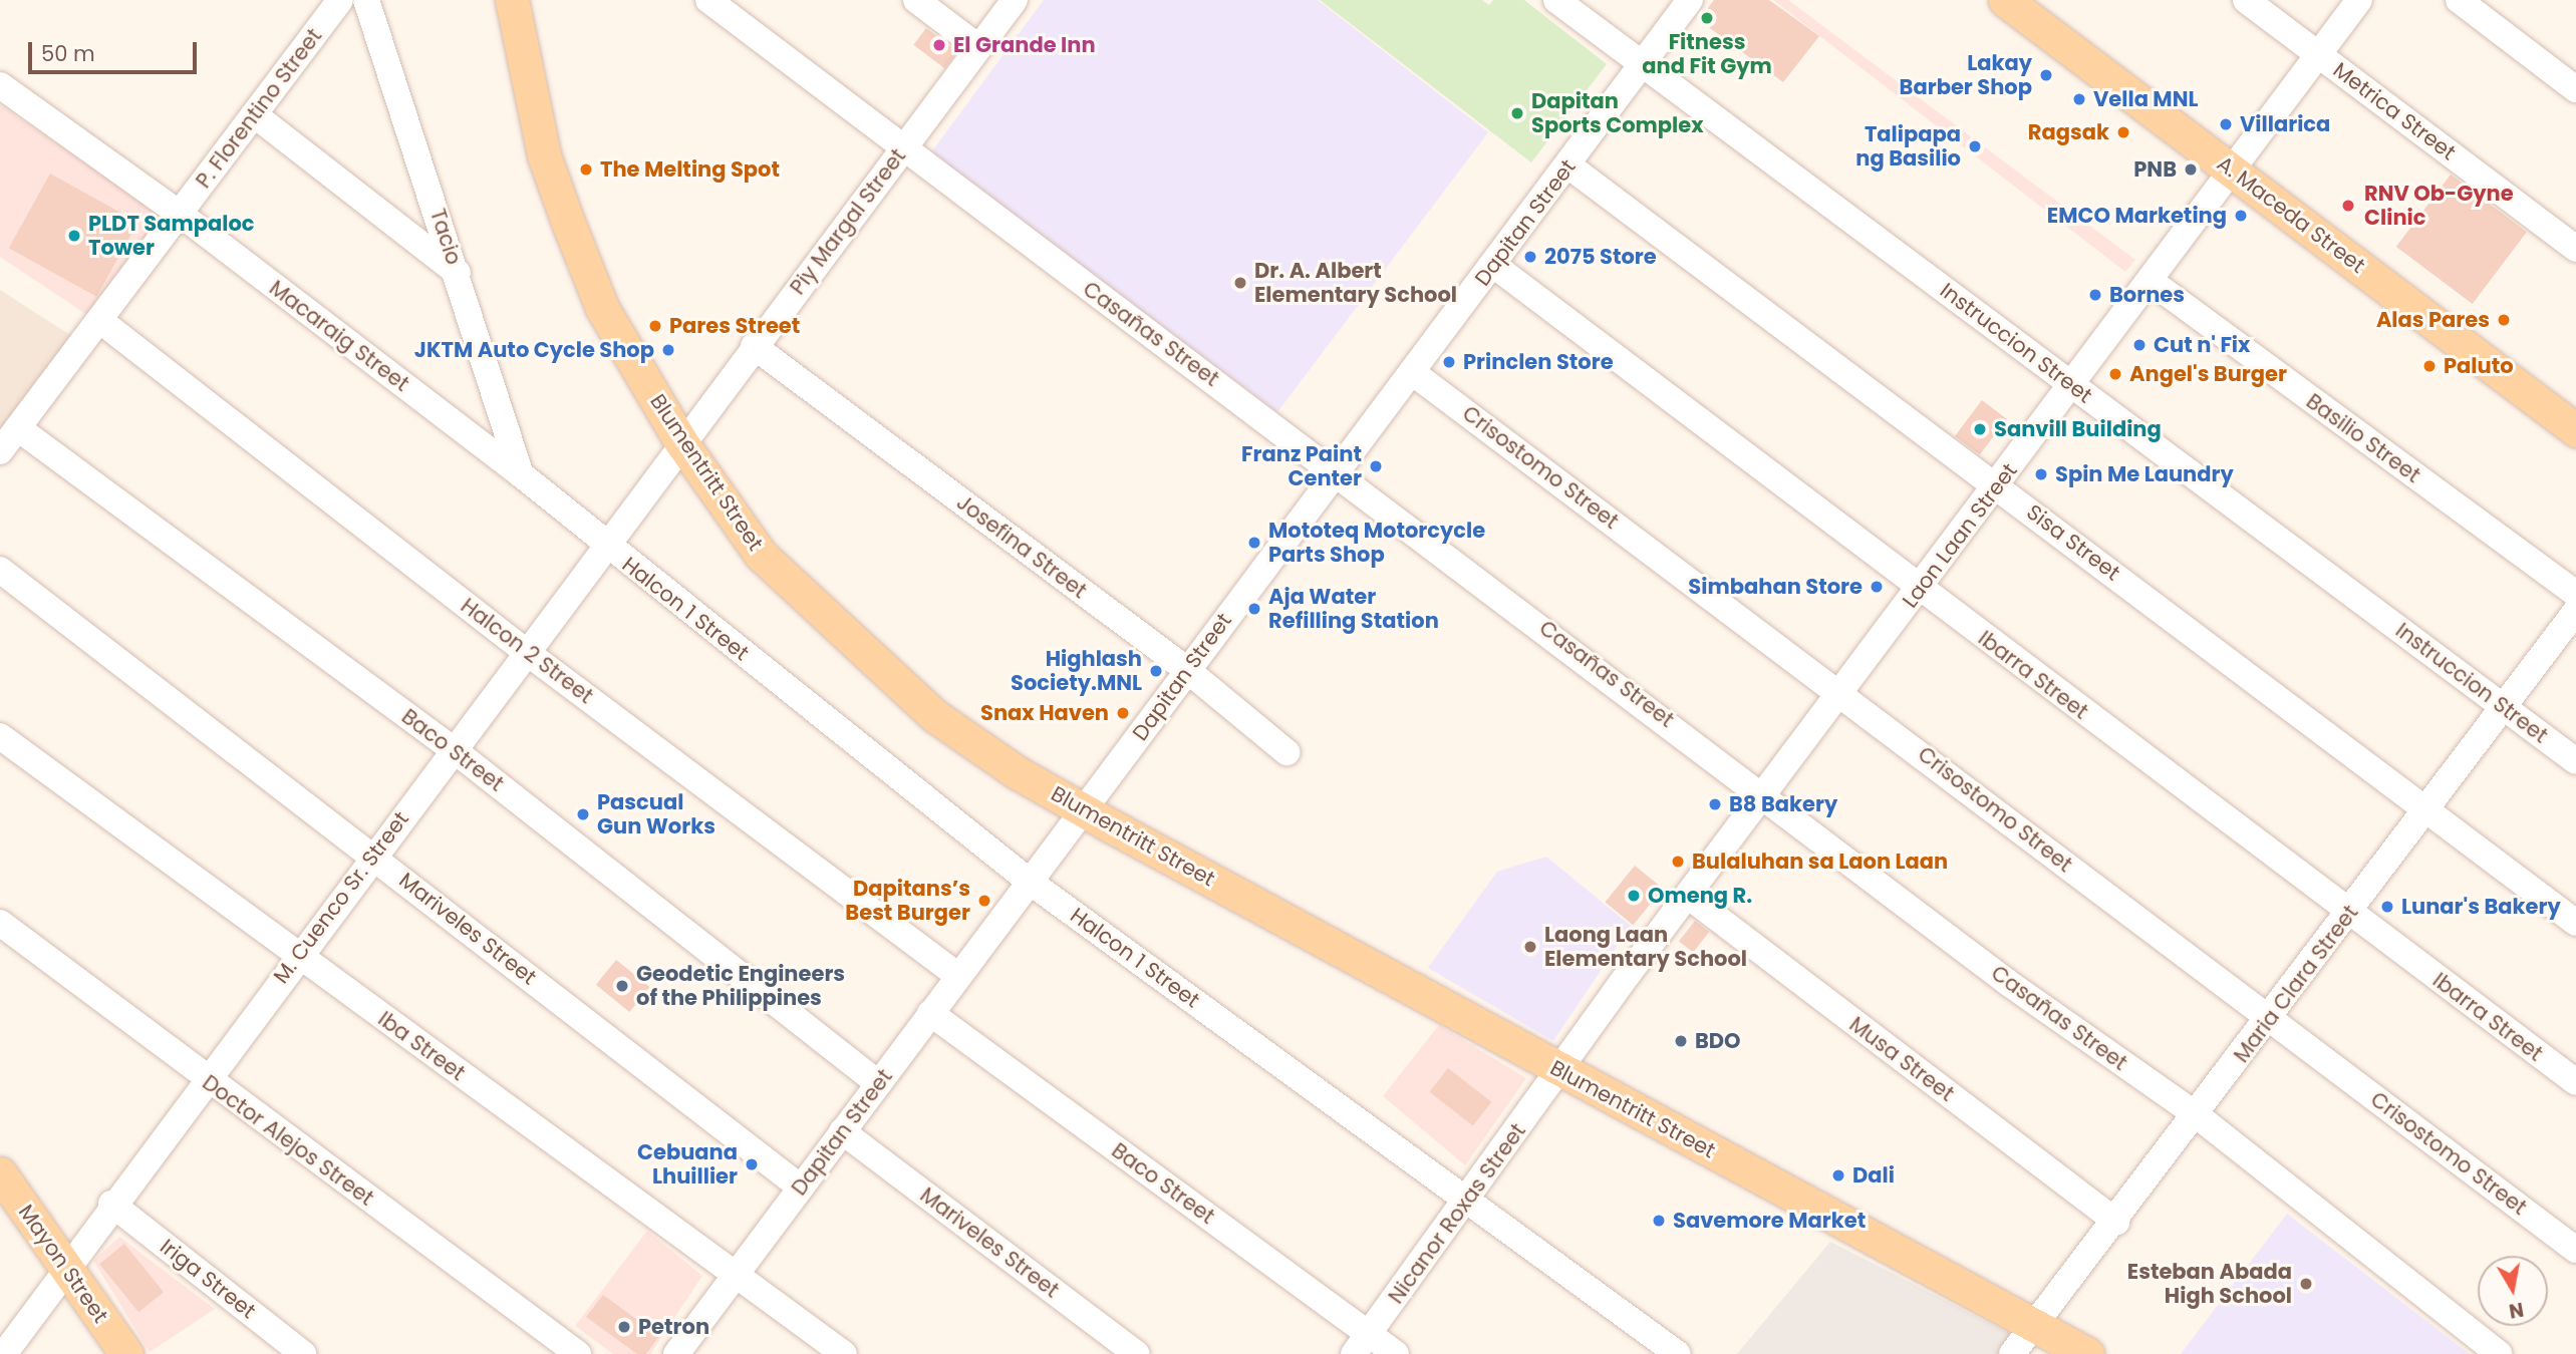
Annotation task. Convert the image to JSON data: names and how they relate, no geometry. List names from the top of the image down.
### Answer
{
  "streets": {
    "main road": ["A. Maceda Street", "Blumentritt Street", "Mayon Street"],
    "street": [
      "P. Florentino Street",
      "Metrica Street",
      "Piy Margal Street",
      "Dapitan Street",
      "Tacio",
      "Casañas Street",
      "Macaraig Street",
      "Instruccion Street",
      "Basilio Street",
      "Crisostomo Street",
      "Laon Laan Street",
      "Sisa Street",
      "Josefina Street",
      "Halcon 1 Street",
      "Halcon 2 Street",
      "Ibarra Street",
      "Baco Street",
      "M. Cuenco Sr. Street",
      "Mariveles Street",
      "Maria Clara Street",
      "Iba Street",
      "Musa Street",
      "Doctor Alejos Street",
      "Nicanor Roxas Street",
      "Iriga Street"
    ]
  },
  "crossings": [
    ["P. Florentino Street", "Macaraig Street"],
    ["P. Florentino Street", "Halcon 2 Street"],
    ["P. Florentino Street", "Baco Street"],
    ["Metrica Street", "Laon Laan Street"],
    ["A. Maceda Street", "Laon Laan Street"],
    ["Piy Margal Street", "Casañas Street"],
    ["Piy Margal Street", "Blumentritt Street"],
    ["Piy Margal Street", "Josefina Street"],
    ["Piy Margal Street", "M. Cuenco Sr. Street"],
    ["Dapitan Street", "Casañas Street"],
    ["Dapitan Street", "Instruccion Street"],
    ["Dapitan Street", "Crisostomo Street"],
    ["Dapitan Street", "Blumentritt Street"],
    ["Dapitan Street", "Sisa Street"],
    ["Dapitan Street", "Josefina Street"],
    ["Dapitan Street", "Halcon 1 Street"],
    ["Dapitan Street", "Halcon 2 Street"],
    ["Dapitan Street", "Ibarra Street"],
    ["Dapitan Street", "Baco Street"],
    ["Dapitan Street", "Mariveles Street"],
    ["Dapitan Street", "Iba Street"],
    ["Tacio", "Macaraig Street"],
    ["Casañas Street", "Laon Laan Street"],
    ["Casañas Street", "Maria Clara Street"],
    ["Macaraig Street", "Halcon 1 Street"],
    ["Macaraig Street", "M. Cuenco Sr. Street"],
    ["Instruccion Street", "Laon Laan Street"],
    ["Instruccion Street", "Maria Clara Street"],
    ["Basilio Street", "Laon Laan Street"],
    ["Crisostomo Street", "Laon Laan Street"],
    ["Crisostomo Street", "Maria Clara Street"],
    ["Blumentritt Street", "Laon Laan Street"],
    ["Blumentritt Street", "M. Cuenco Sr. Street"],
    ["Blumentritt Street", "Maria Clara Street"],
    ["Blumentritt Street", "Nicanor Roxas Street"],
    ["Laon Laan Street", "Sisa Street"],
    ["Laon Laan Street", "Ibarra Street"],
    ["Laon Laan Street", "Musa Street"],
    ["Laon Laan Street", "Nicanor Roxas Street"],
    ["Sisa Street", "Maria Clara Street"],
    ["Halcon 1 Street", "M. Cuenco Sr. Street"],
    ["Halcon 1 Street", "Nicanor Roxas Street"],
    ["Halcon 2 Street", "M. Cuenco Sr. Street"],
    ["Ibarra Street", "Maria Clara Street"],
    ["Baco Street", "M. Cuenco Sr. Street"],
    ["Baco Street", "Nicanor Roxas Street"],
    ["M. Cuenco Sr. Street", "Mariveles Street"],
    ["M. Cuenco Sr. Street", "Iba Street"],
    ["M. Cuenco Sr. Street", "Doctor Alejos Street"],
    ["M. Cuenco Sr. Street", "Mayon Street"],
    ["M. Cuenco Sr. Street", "Iriga Street"],
    ["Maria Clara Street", "Musa Street"]
  ],
  "places": [
    "Fitness and Fit Gym",
    "El Grande Inn",
    "Lakay Barber Shop",
    "Vella MNL",
    "Dapitan Sports Complex",
    "Villarica",
    "Ragsak",
    "Talipapa ng Basilio",
    "The Melting Spot",
    "PNB",
    "RNV Ob-Gyne Clinic",
    "EMCO Marketing",
    "PLDT Sampaloc Tower",
    "2075 Store",
    "Dr. A. Albert Elementary School",
    "Bornes",
    "Alas Pares",
    "Pares Street",
    "Cut n' Fix",
    "JKTM Auto Cycle Shop",
    "Princlen Store",
    "Paluto",
    "Angel's Burger",
    "Sanvill Building",
    "Franz Paint Center",
    "Spin Me Laundry",
    "Mototeq Motorcycle Parts Shop",
    "Simbahan Store",
    "Aja Water Refilling Station",
    "Highlash Society.MNL",
    "Snax Haven",
    "B8 Bakery",
    "Pascual Gun Works",
    "Bulaluhan sa Laon Laan",
    "Omeng R.",
    "Dapitans’s Best Burger",
    "Lunar's Bakery",
    "Laong Laan Elementary School",
    "Geodetic Engineers of the Philippines",
    "BDO",
    "Cebuana Lhuillier",
    "Dali",
    "Savemore Market",
    "Esteban Abada High School",
    "Petron"
  ],
  "scale_bar": "50 m",
  "north": "bottom"
}
